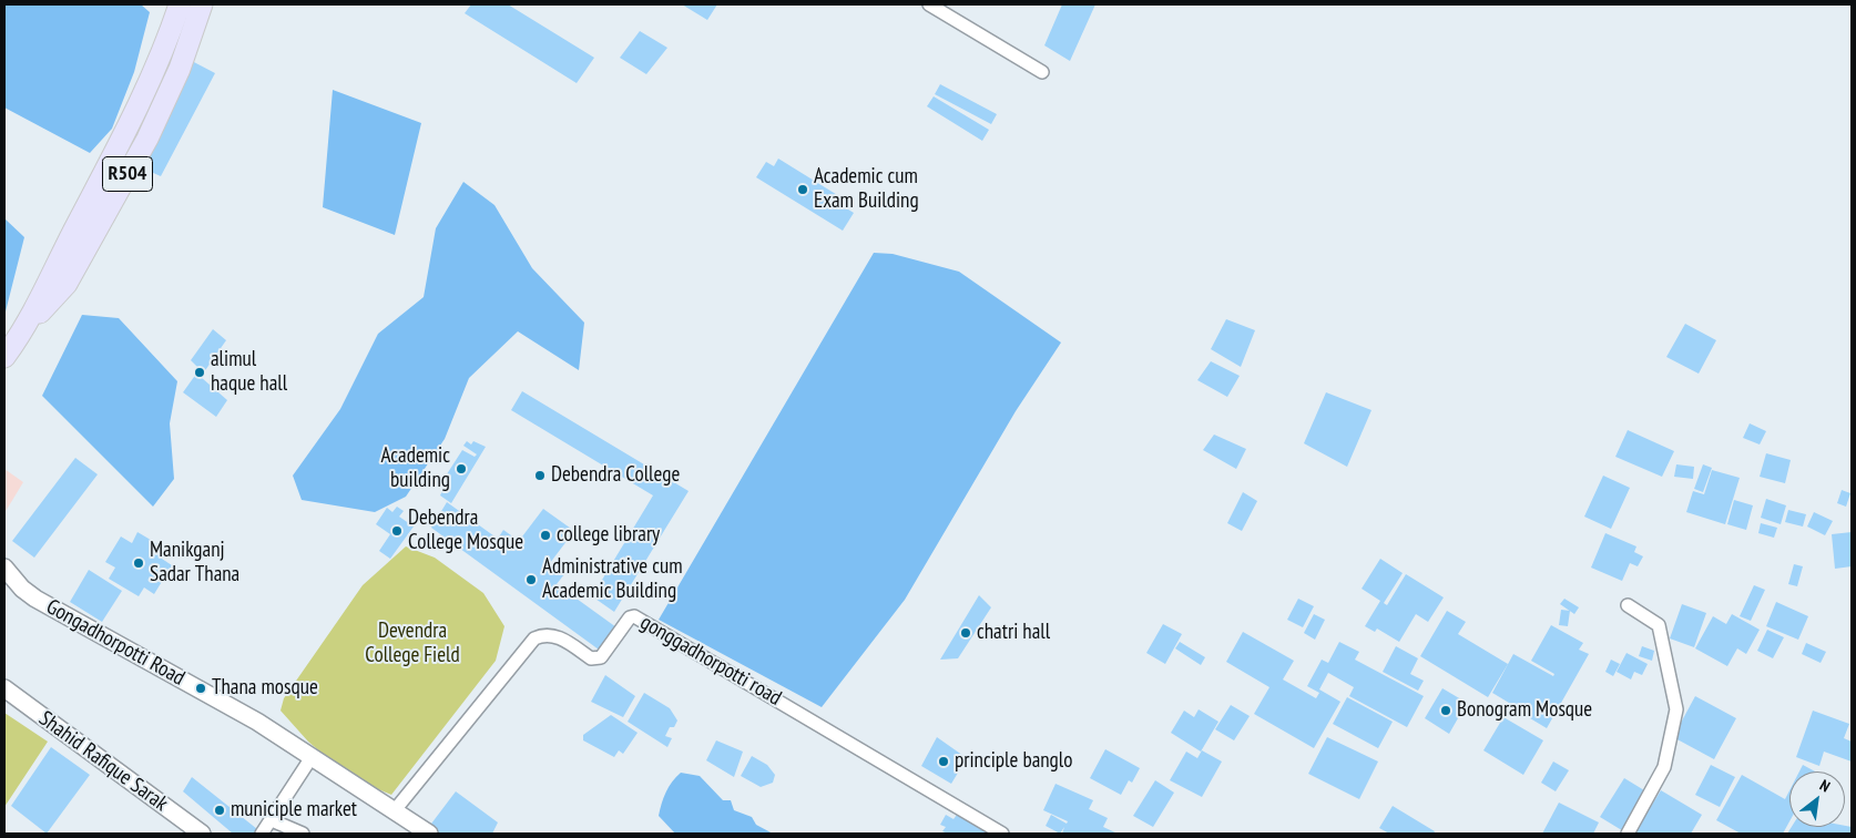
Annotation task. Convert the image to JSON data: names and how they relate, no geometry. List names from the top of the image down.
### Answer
{
  "streets": {
    "main road": ["R504"],
    "street": ["Gongadhorpotti Road", "gonggadhorpotti road", "Shahid Rafique Sarak"]
  },
  "crossings": [
    ["Gongadhorpotti Road", "gonggadhorpotti road"]
  ],
  "parks": ["Devendra College Field"],
  "places": [
    "Academic cum Exam Building",
    "alimul haque hall",
    "Academic building",
    "Debendra College",
    "Debendra College Mosque",
    "college library",
    "Manikganj Sadar Thana",
    "Administrative cum Academic Building",
    "chatri hall",
    "Thana mosque",
    "Bonogram Mosque",
    "principle banglo",
    "municiple market"
  ],
  "north": "top right"
}
